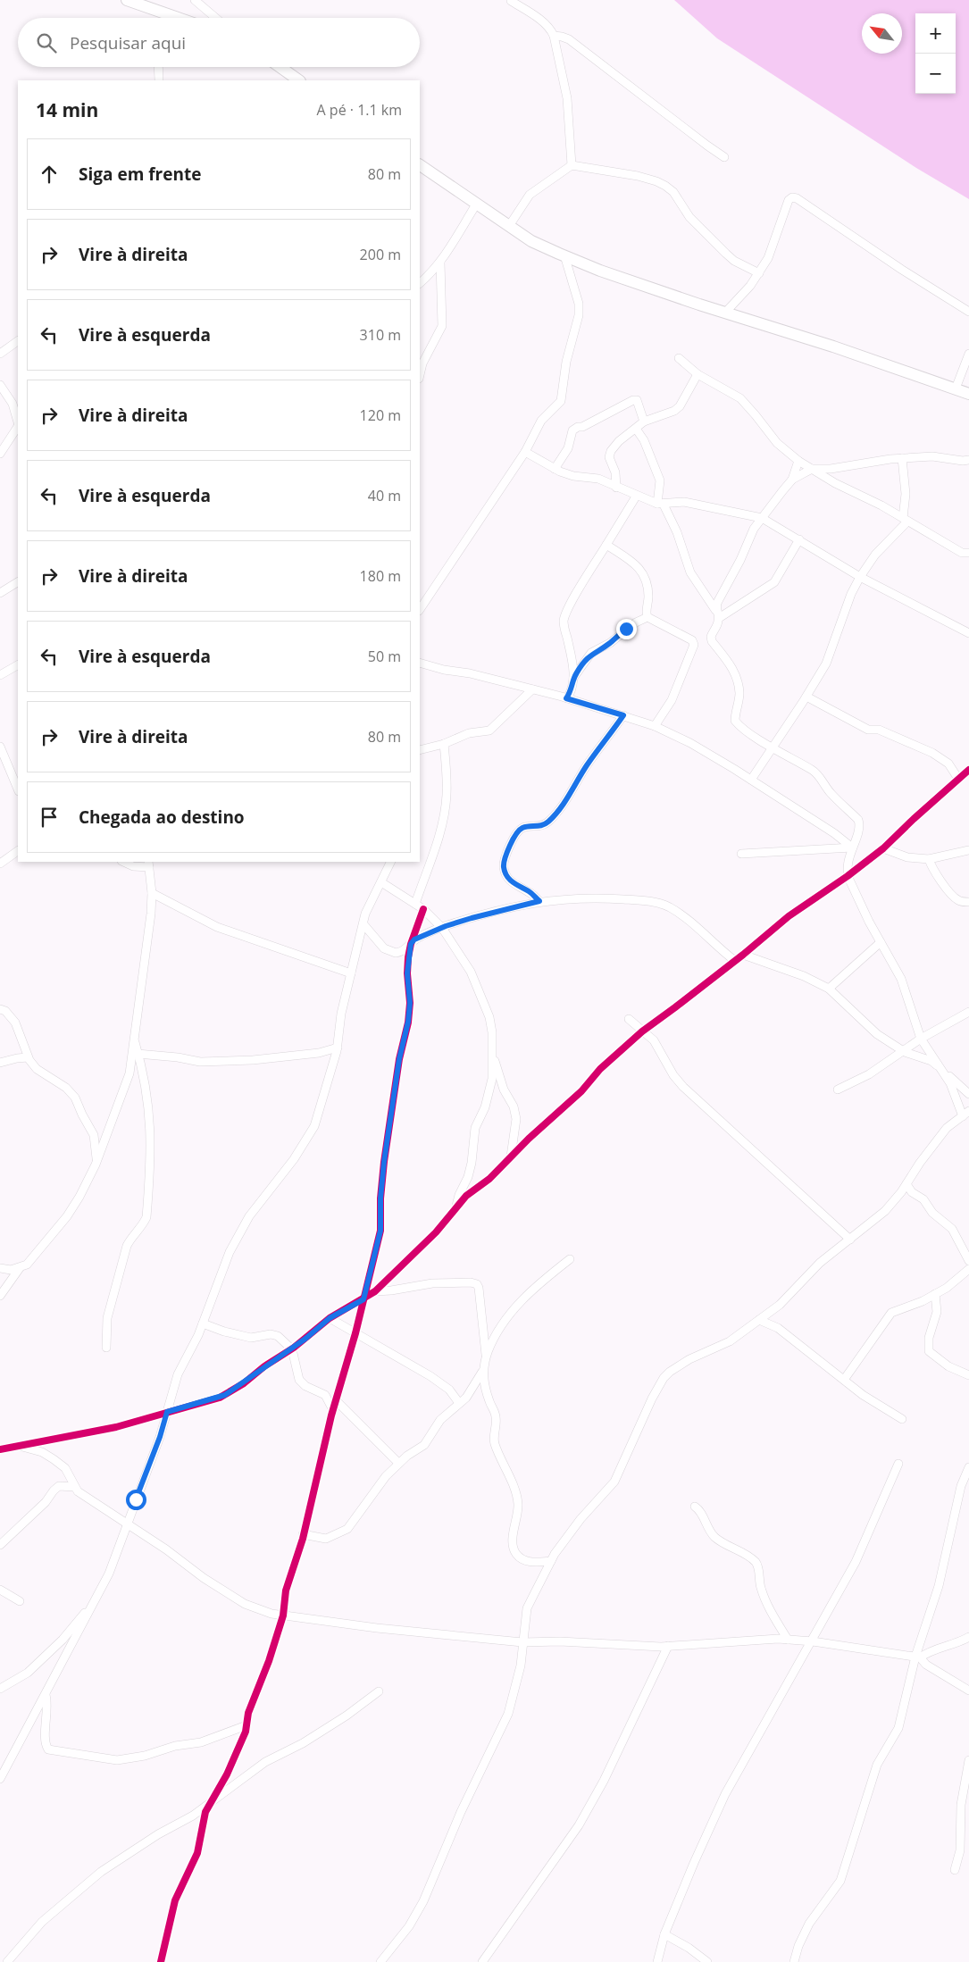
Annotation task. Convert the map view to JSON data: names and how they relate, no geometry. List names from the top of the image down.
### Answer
{
  "north": "top left",
  "page": {
    "map_buttons": ["+", "−"],
    "search": "Pesquisar aqui",
    "heading": ["14 min", "A pé · 1.1 km"],
    "list": [
      ["Siga em frente", "80 m"],
      ["Vire à direita", "200 m"],
      ["Vire à esquerda", "310 m"],
      ["Vire à direita", "120 m"],
      ["Vire à esquerda", "40 m"],
      ["Vire à direita", "180 m"],
      ["Vire à esquerda", "50 m"],
      ["Vire à direita", "80 m"],
      "Chegada ao destino"
    ]
  }
}
